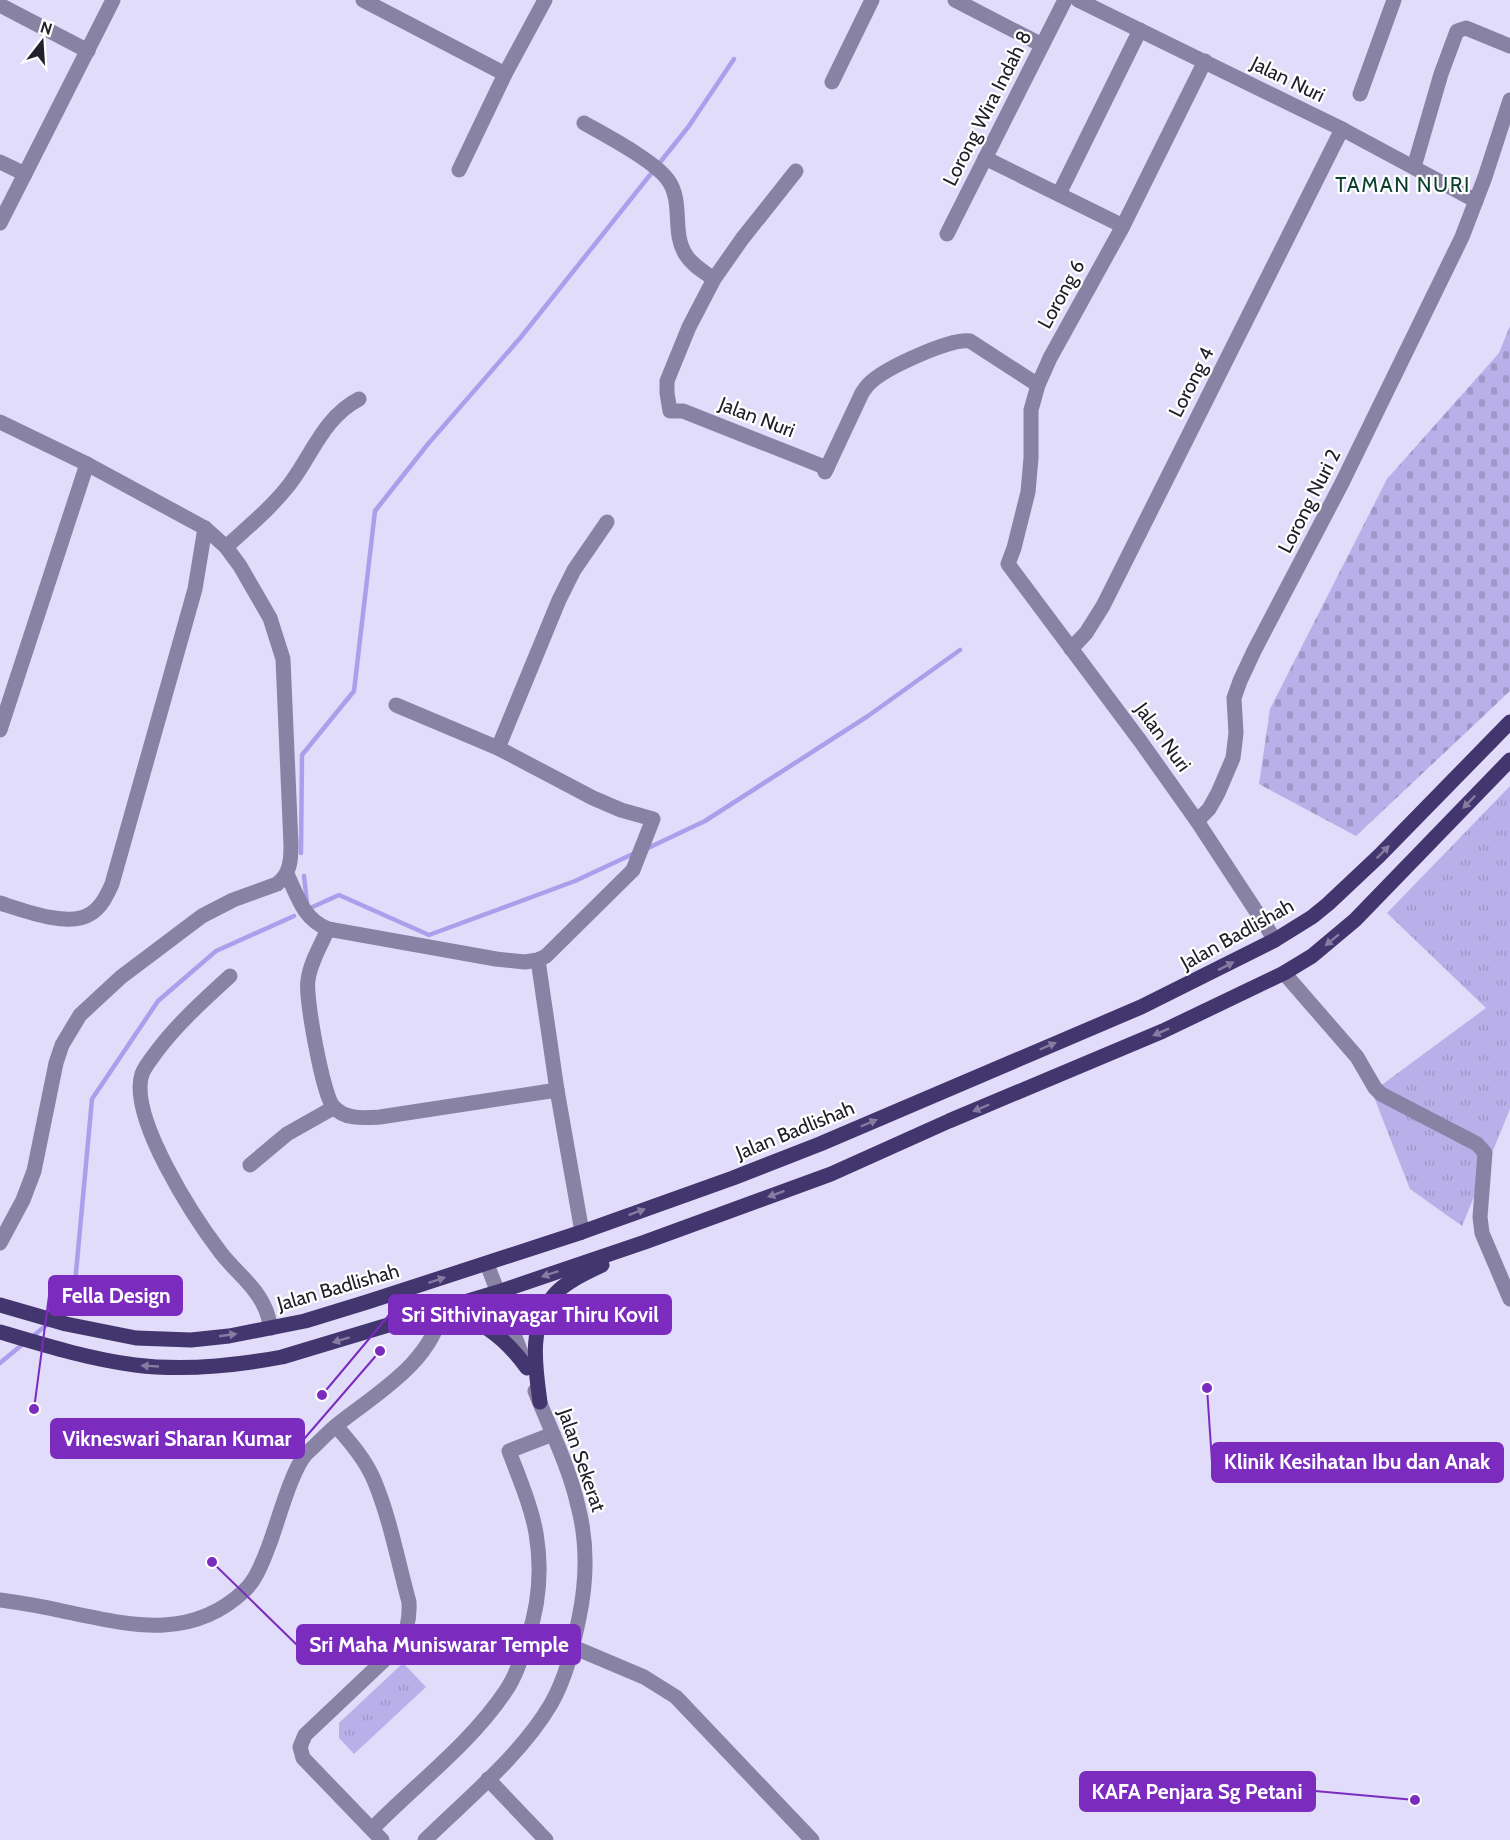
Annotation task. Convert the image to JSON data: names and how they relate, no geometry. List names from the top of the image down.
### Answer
{
  "streets": {
    "main road": ["Jalan Badlishah"],
    "street": [
      "Jalan Nuri",
      "Lorong Wira Indah 8",
      "Lorong 6",
      "Lorong 4",
      "Lorong Nuri 2",
      "Jalan Sekerat"
    ]
  },
  "crossings": [
    ["Jalan Nuri", "Lorong 6"],
    ["Jalan Nuri", "Lorong 4"],
    ["Jalan Nuri", "Lorong Nuri 2"],
    ["Jalan Nuri", "Jalan Badlishah"],
    ["Jalan Badlishah", "Jalan Sekerat"]
  ],
  "districts": ["TAMAN NURI"],
  "places": [
    "Vikneswari Sharan Kumar",
    "Klinik Kesihatan Ibu dan Anak",
    "Sri Sithivinayagar Thiru Kovil",
    "Fella Design",
    "Sri Maha Muniswarar Temple",
    "KAFA Penjara Sg Petani"
  ],
  "north": "top"
}
